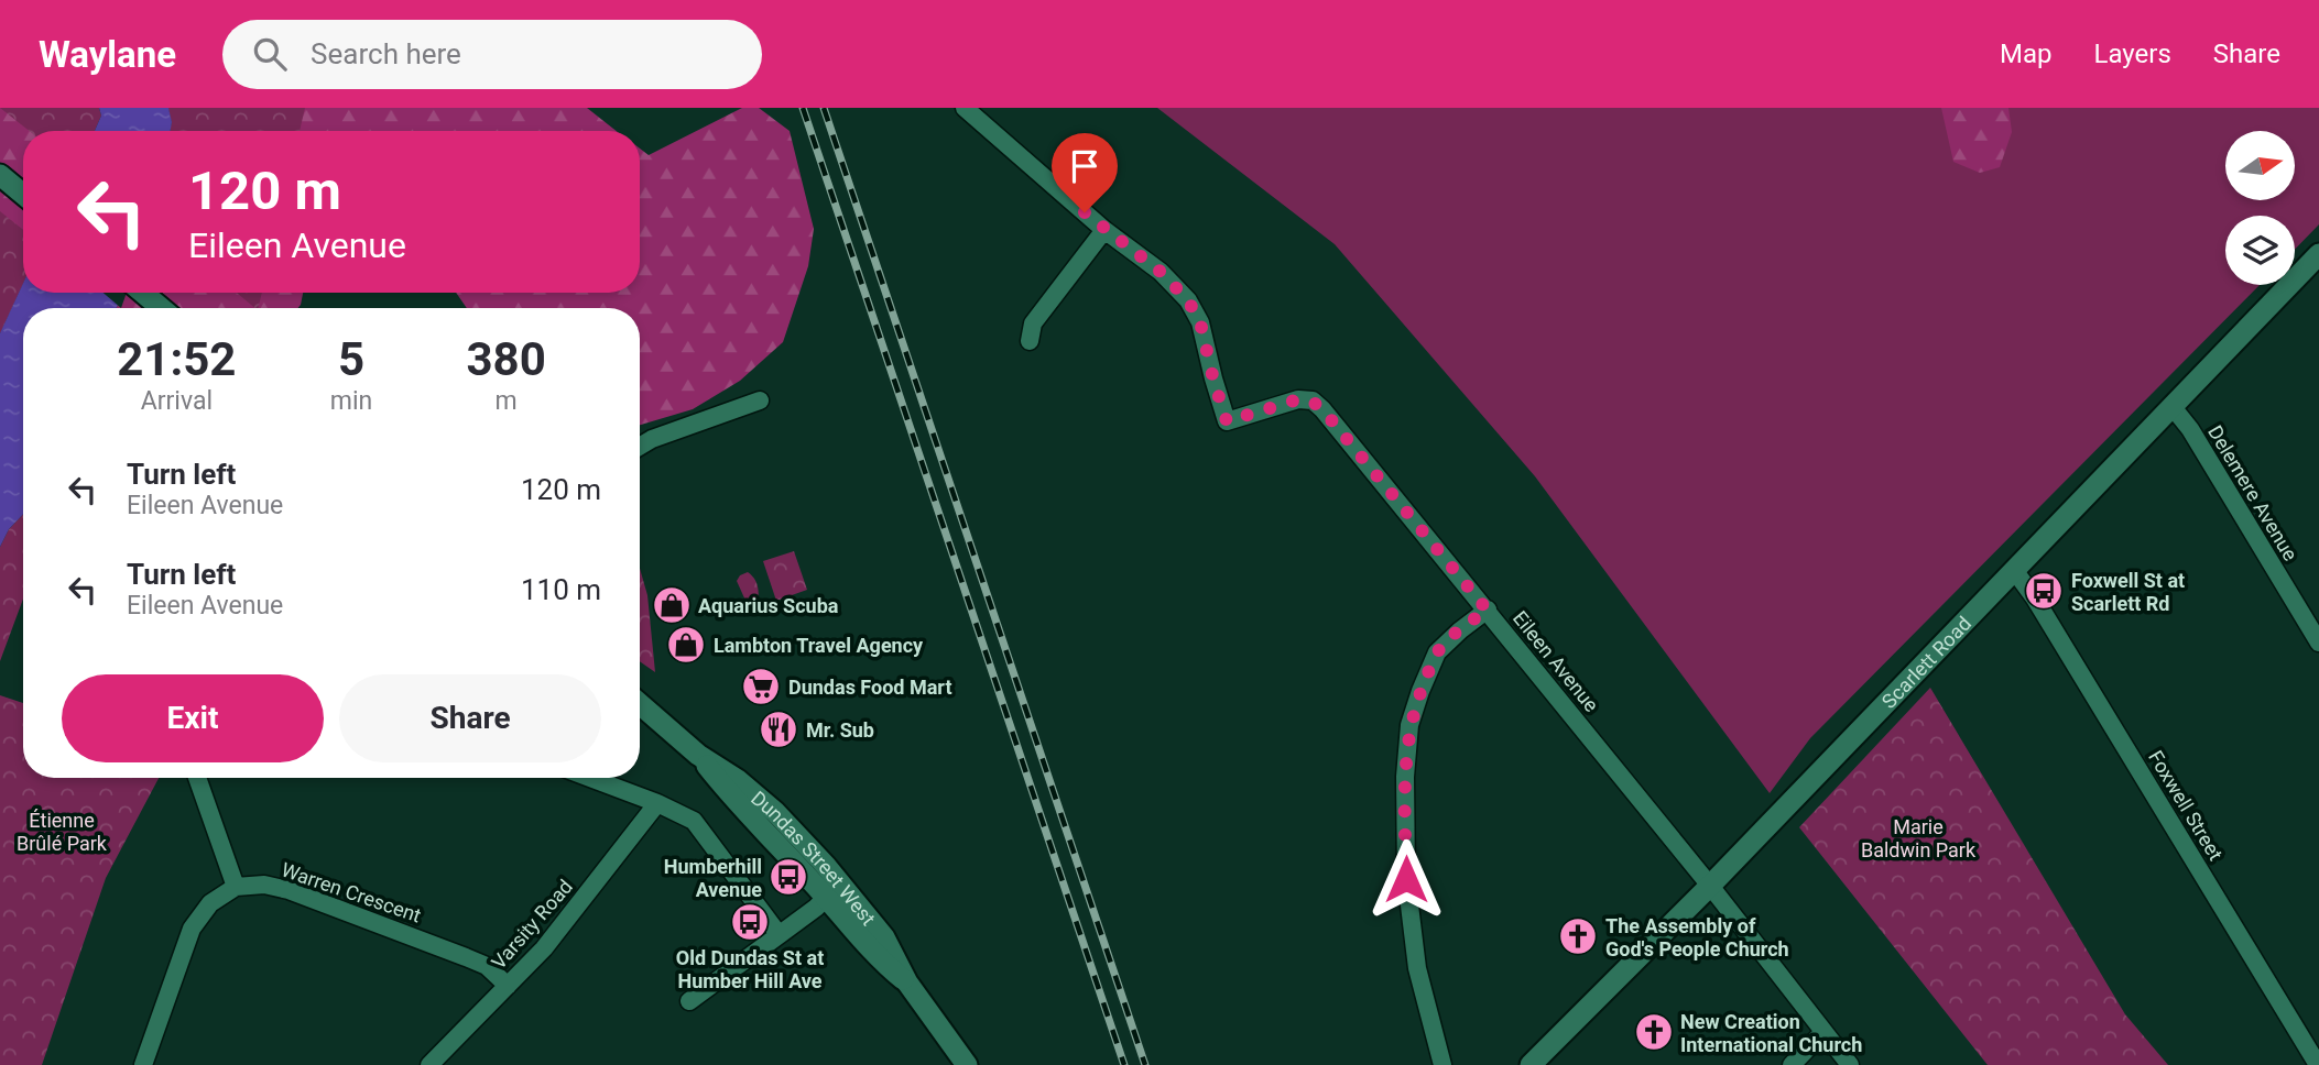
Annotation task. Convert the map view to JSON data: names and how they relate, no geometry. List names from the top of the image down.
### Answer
{
  "streets": {
    "main road": ["Scarlett Road", "Dundas Street West"],
    "street": [
      "Delemere Avenue",
      "Eileen Avenue",
      "Foxwell Street",
      "Warren Crescent",
      "Varsity Road"
    ]
  },
  "crossings": [
    ["Delemere Avenue", "Scarlett Road"],
    ["Eileen Avenue", "Scarlett Road"],
    ["Scarlett Road", "Foxwell Street"],
    ["Warren Crescent", "Varsity Road"]
  ],
  "parks": ["Étienne Brûlé Park", "Marie Baldwin Park"],
  "places": {
    "bus stop": ["Foxwell St at Scarlett Rd", "Humberhill Avenue", "Old Dundas St at Humber Hill Ave"],
    "shop": ["Aquarius Scuba", "Lambton Travel Agency"],
    "supermarket": ["Dundas Food Mart"],
    "restaurant": ["Mr. Sub"],
    "church": ["The Assembly of God's People Church", "New Creation International Church"]
  },
  "north": "right",
  "page": {
    "header": "Waylane",
    "search": "Search here",
    "nav": ["Map", "Layers", "Share"],
    "turn": ["120 m", "Eileen Avenue"],
    "eta": [
      "21:52",
      "Arrival",
      "5",
      "min",
      "380",
      "m"
    ],
    "list": [
      {
        "name": "Turn left",
        "note": "Eileen Avenue",
        "value": "120 m"
      },
      {
        "name": "Turn left",
        "note": "Eileen Avenue",
        "value": "110 m"
      }
    ],
    "buttons": ["Exit", "Share"]
  }
}
